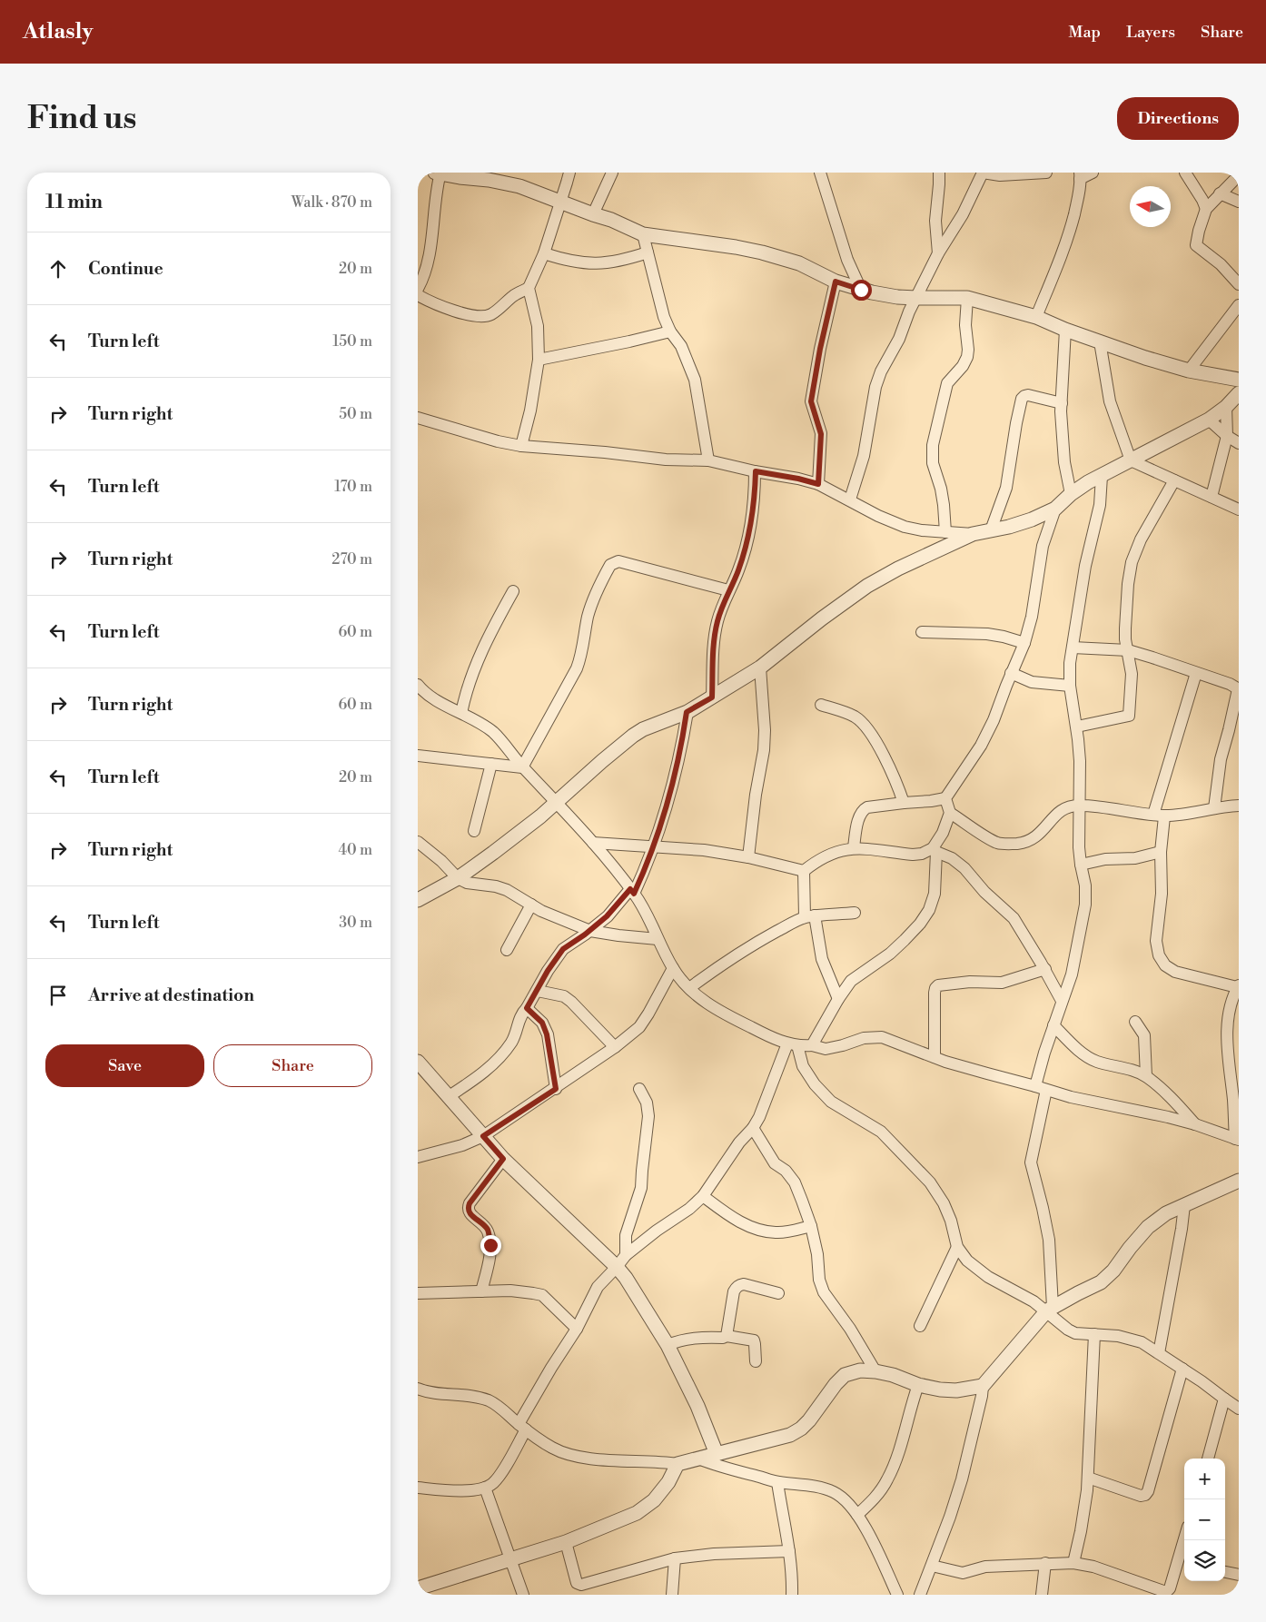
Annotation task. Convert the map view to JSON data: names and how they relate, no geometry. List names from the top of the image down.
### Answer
{
  "north": "left",
  "page": {
    "header": "Atlasly",
    "nav": ["Map", "Layers", "Share"],
    "buttons": [
      "Directions",
      ["Save", "Share"]
    ],
    "title": "Find us",
    "heading": ["11 min", "Walk · 870 m"],
    "list": [
      ["Continue", "20 m"],
      ["Turn left", "150 m"],
      ["Turn right", "50 m"],
      ["Turn left", "170 m"],
      ["Turn right", "270 m"],
      ["Turn left", "60 m"],
      ["Turn right", "60 m"],
      ["Turn left", "20 m"],
      ["Turn right", "40 m"],
      ["Turn left", "30 m"],
      "Arrive at destination"
    ],
    "map_buttons": ["+", "−"]
  }
}
